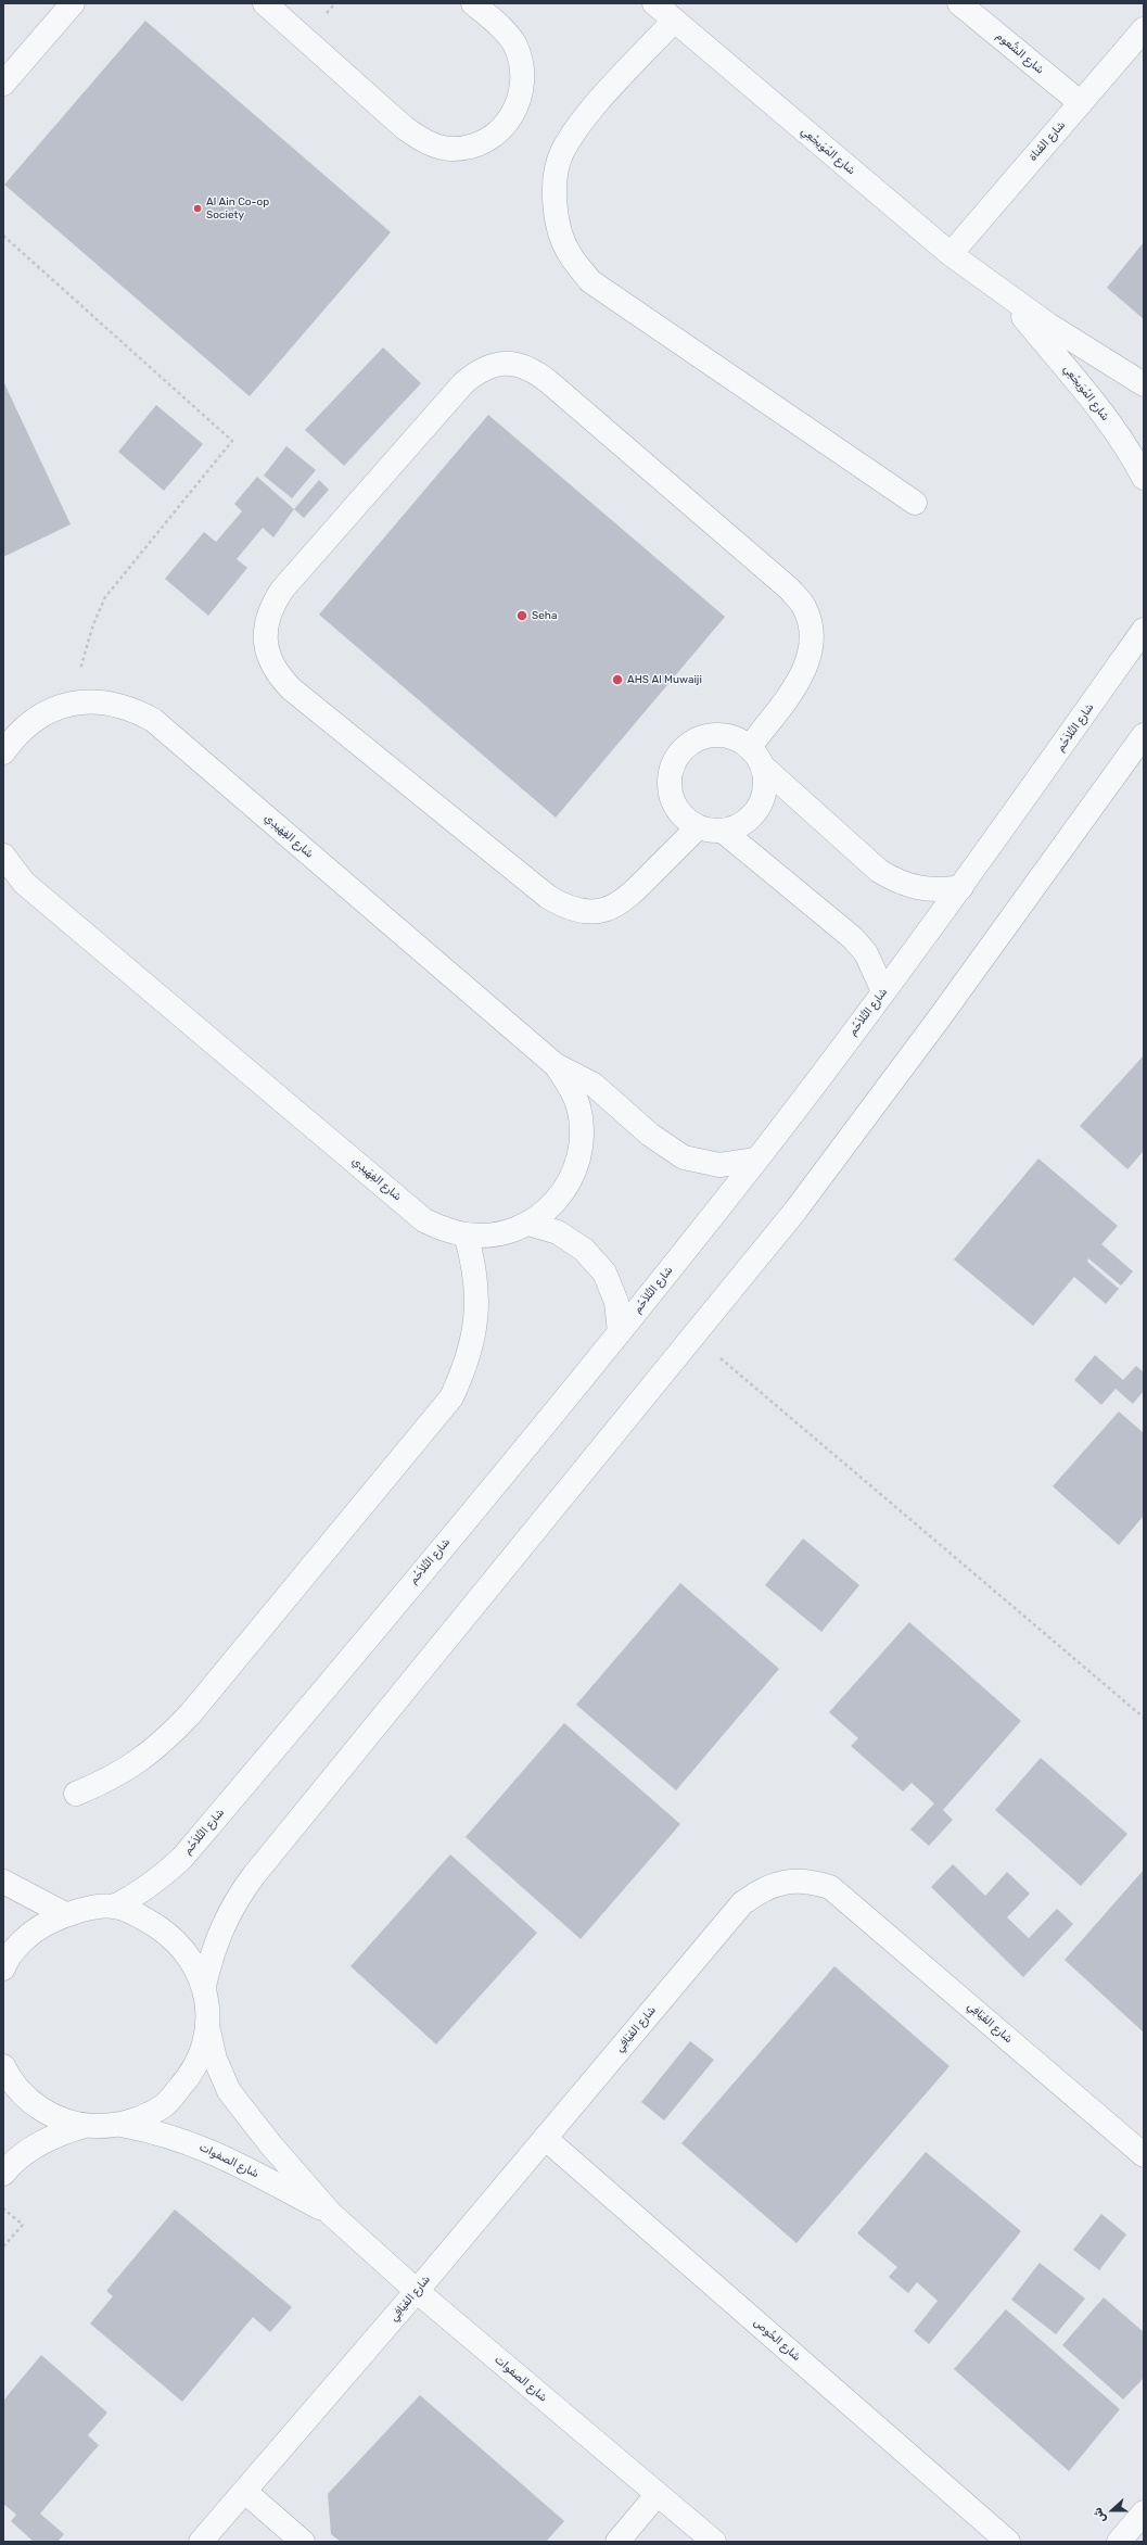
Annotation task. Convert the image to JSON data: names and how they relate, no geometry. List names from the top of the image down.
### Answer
{
  "streets": {
    "street": [
      "شارع الشُّعوم",
      "شارع القَناة",
      "شارع المُوَيجْعِي",
      "شارع التَّلاَحُم",
      "شارع الفِهَيدِي",
      "شارع الفَيَافِي",
      "شارع الصفوات",
      "شارع الخُوص"
    ]
  },
  "crossings": [
    ["شارع الشُّعوم", "شارع القَناة"],
    ["شارع القَناة", "شارع المُوَيجْعِي"],
    ["شارع التَّلاَحُم", "شارع الفِهَيدِي"],
    ["شارع الفَيَافِي", "شارع الصفوات"],
    ["شارع الفَيَافِي", "شارع الخُوص"]
  ],
  "places": ["Al Ain Co-op Society", "Seha", "AHS Al Muwaiji"],
  "north": "left"
}
